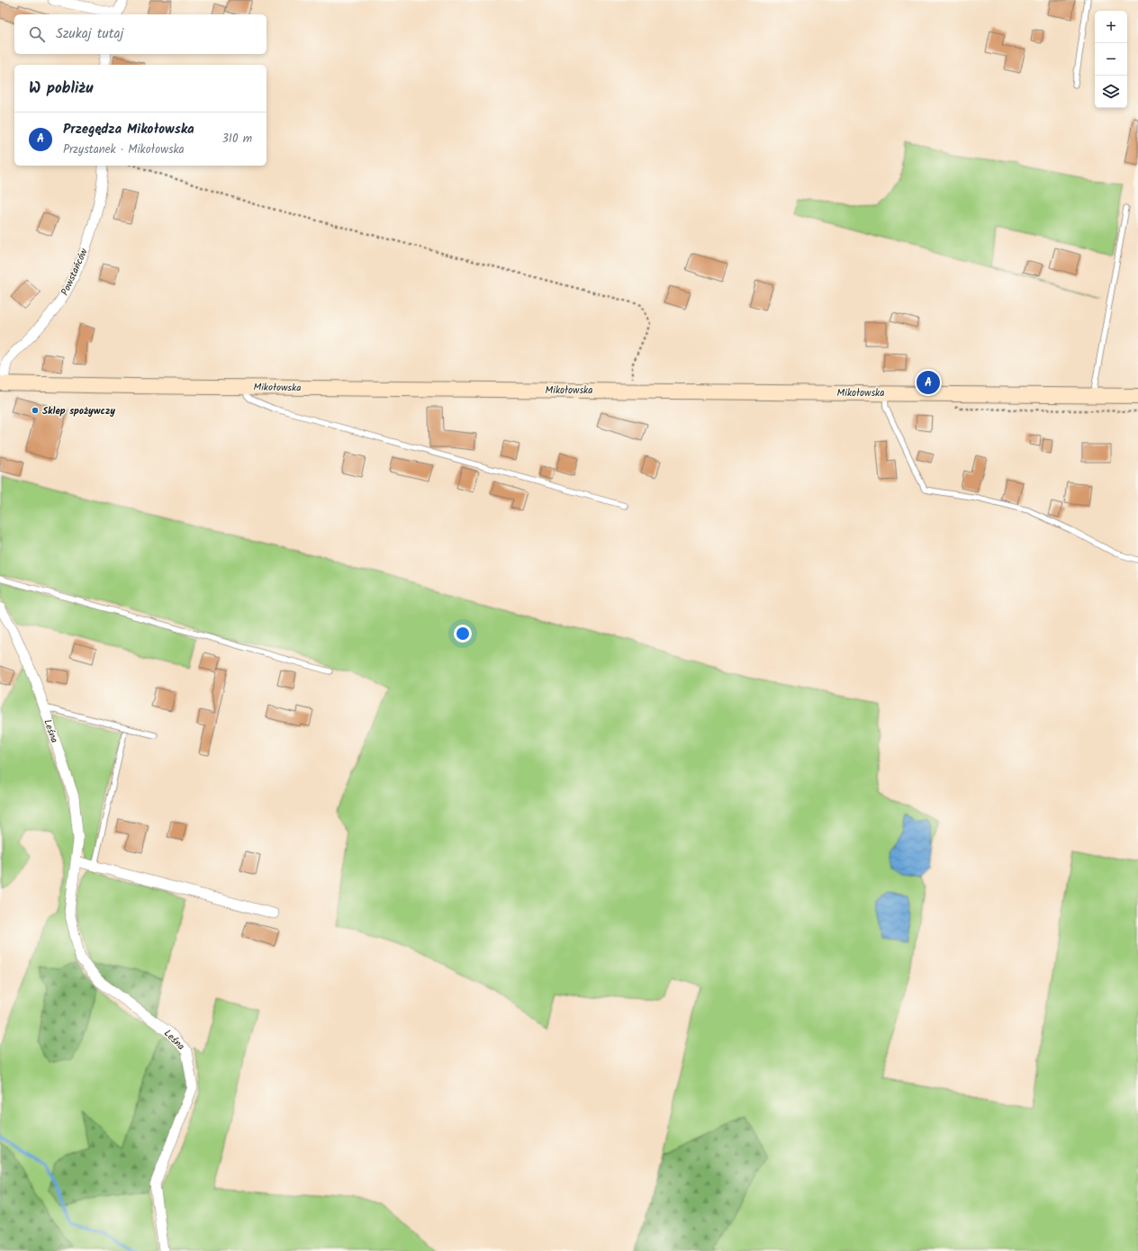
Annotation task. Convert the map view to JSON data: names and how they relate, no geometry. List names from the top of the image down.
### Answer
{
  "streets": {
    "main road": ["Mikołowska"],
    "street": ["Powstańców", "Leśna"]
  },
  "crossings": [
    ["Powstańców", "Mikołowska"]
  ],
  "places": ["Sklep spożywczy"],
  "page": {
    "map_buttons": ["+", "−"],
    "search": "Szukaj tutaj",
    "heading": "W pobliżu",
    "list": [
      {
        "mark": "A",
        "name": "Przegędza Mikołowska",
        "note": "Przystanek · Mikołowska",
        "value": "310 m"
      }
    ],
    "pins": "A"
  }
}
